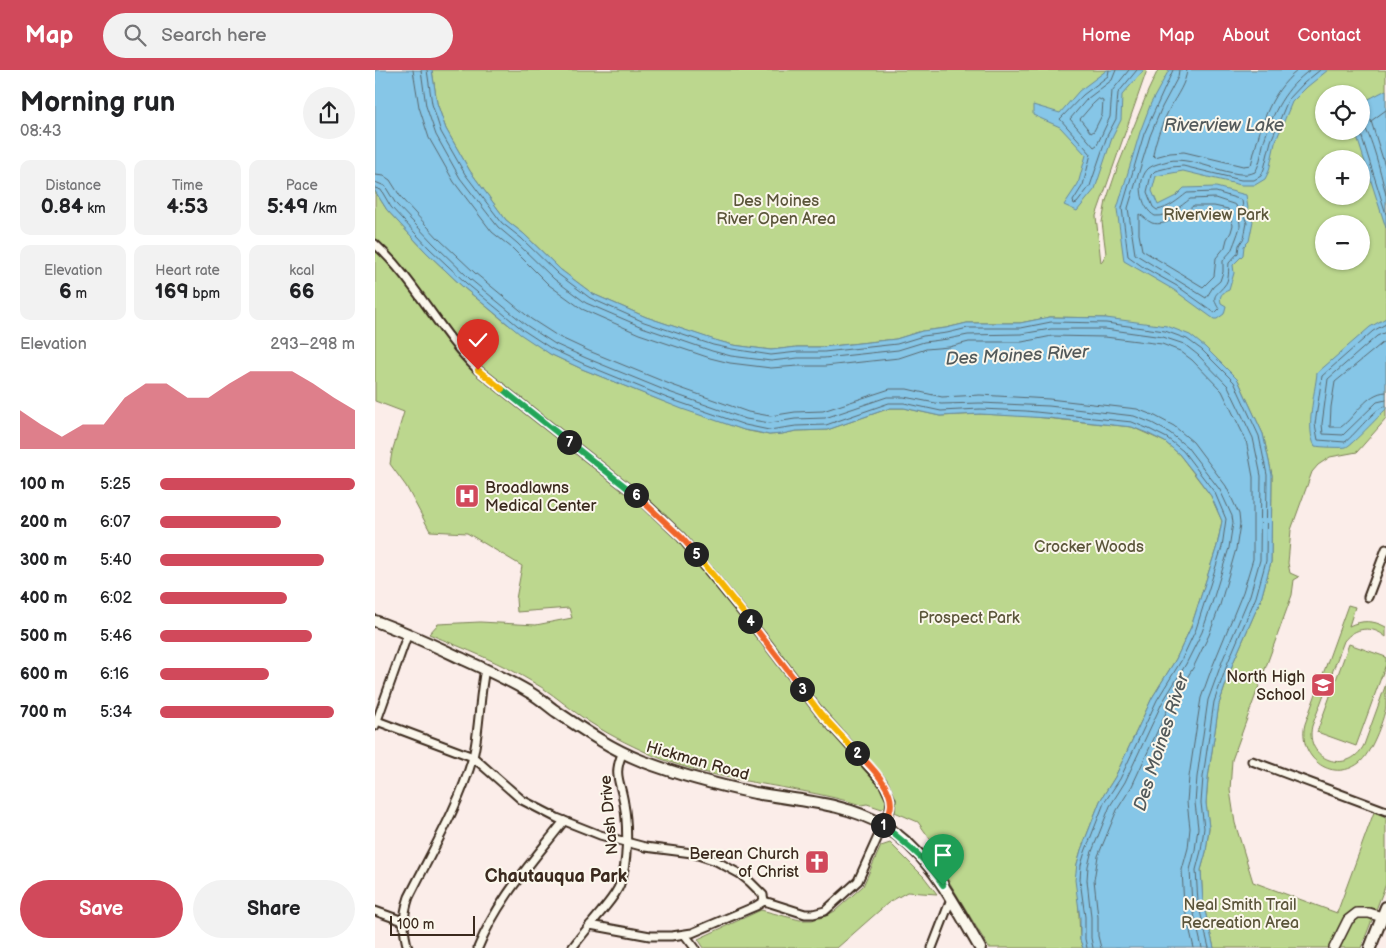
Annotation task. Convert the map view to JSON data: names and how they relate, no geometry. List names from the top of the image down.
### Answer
{
  "streets": {
    "main road": ["Hickman Road"],
    "street": ["Nash Drive"]
  },
  "crossings": [
    ["Hickman Road", "Nash Drive"]
  ],
  "districts": ["Chautauqua Park"],
  "water": ["Riverview Lake", "Des Moines River"],
  "parks": [
    "Des Moines River Open Area",
    "Riverview Park",
    "Crocker Woods",
    "Prospect Park",
    "Neal Smith Trail Recreation Area"
  ],
  "places": {
    "hospital": ["Broadlawns Medical Center"],
    "school or university": ["North High School"],
    "church": ["Berean Church of Christ"]
  },
  "scale_bar": "100 m",
  "page": {
    "header": "Map",
    "search": "Search here",
    "nav": [
      "Home",
      "Map",
      "About",
      "Contact"
    ],
    "heading": ["Morning run", "08:43"],
    "map_buttons": ["+", "−"],
    "stats": [
      ["Distance", "0.84 km"],
      ["Time", "4:53"],
      ["Pace", "5:49 /km"],
      ["Elevation", "6 m"],
      ["Heart rate", "169 bpm"],
      ["kcal", "66"]
    ],
    "chart": ["Elevation", "293–298 m"],
    "pins": [
      "7",
      "6",
      "5",
      "4",
      "3",
      "2",
      "1"
    ],
    "list": [
      {
        "name": "100 m",
        "note": "5:25"
      },
      {
        "name": "200 m",
        "note": "6:07"
      },
      {
        "name": "300 m",
        "note": "5:40"
      },
      {
        "name": "400 m",
        "note": "6:02"
      },
      {
        "name": "500 m",
        "note": "5:46"
      },
      {
        "name": "600 m",
        "note": "6:16"
      },
      {
        "name": "700 m",
        "note": "5:34"
      }
    ],
    "buttons": ["Save", "Share"],
    "scale": "100 m"
  }
}
